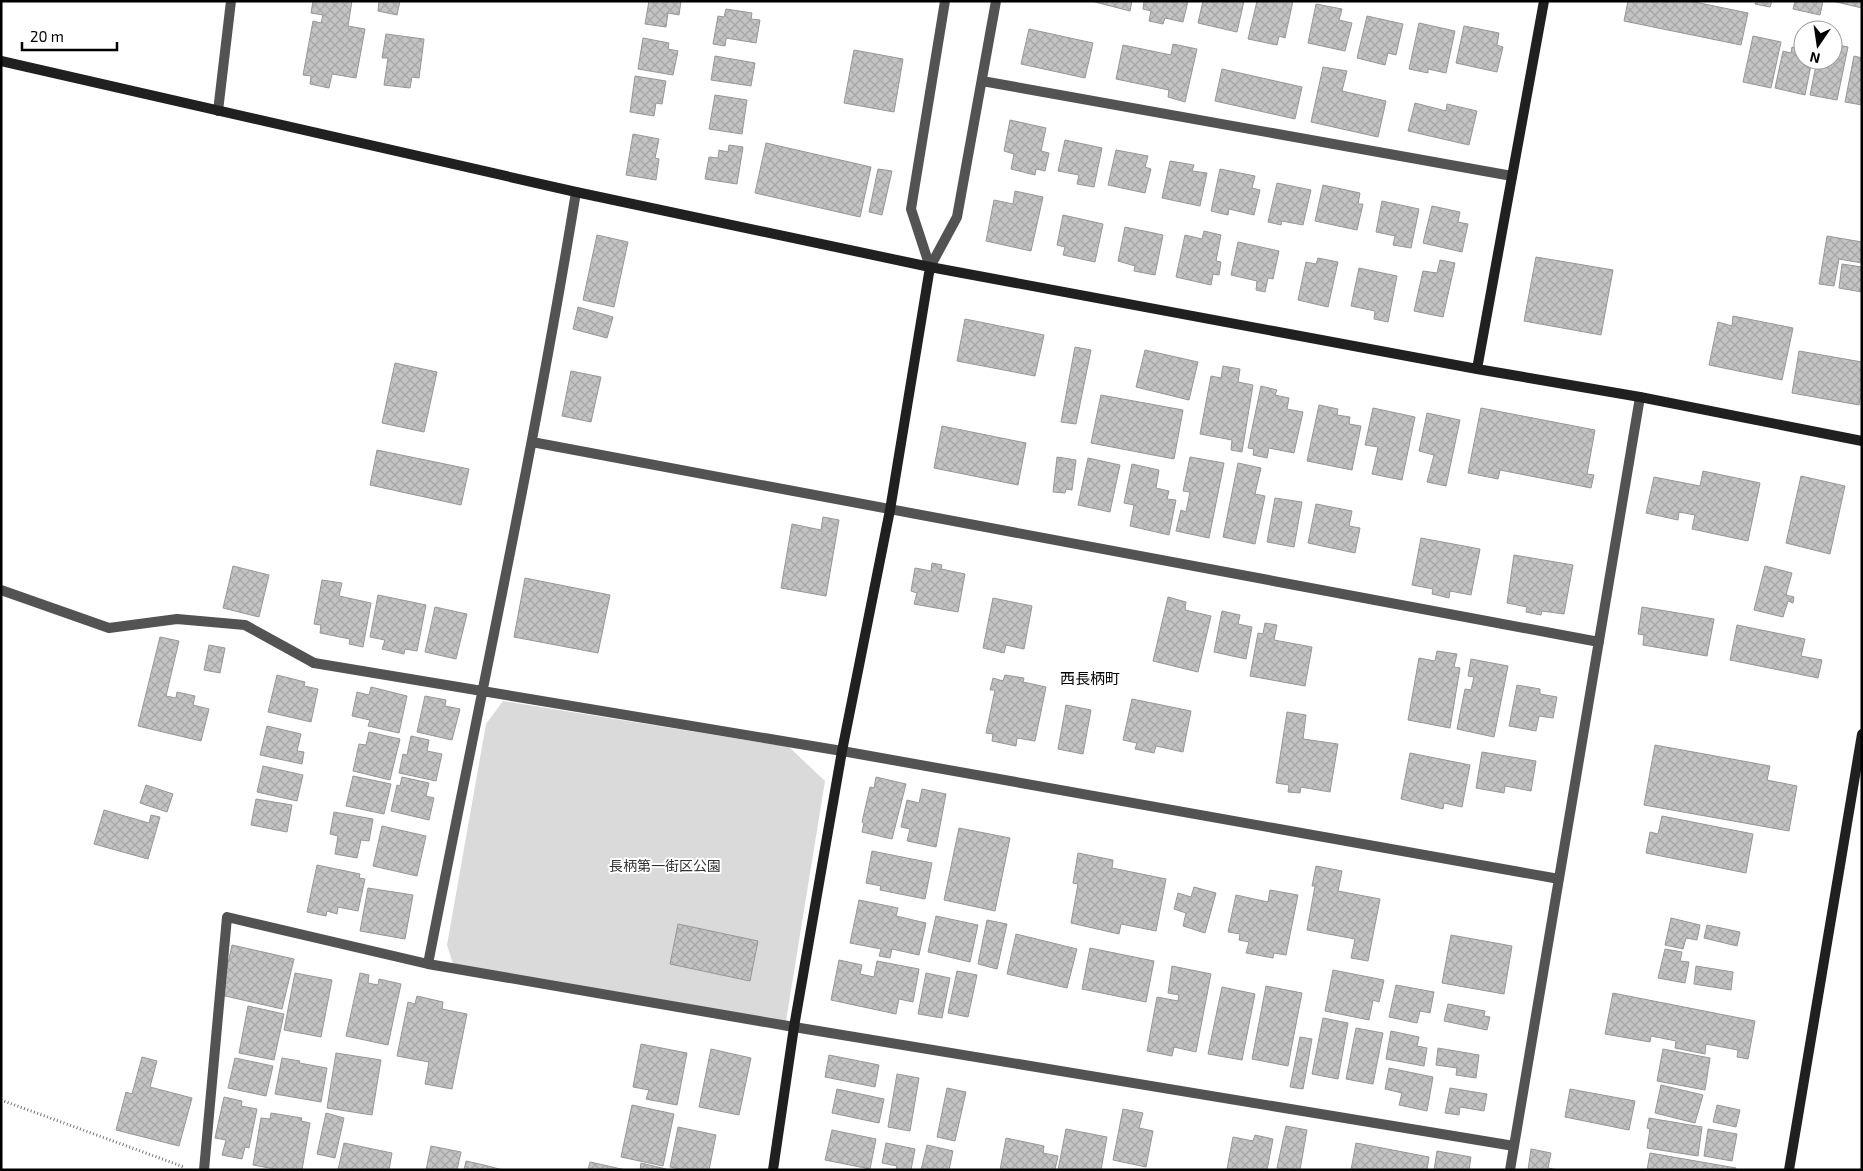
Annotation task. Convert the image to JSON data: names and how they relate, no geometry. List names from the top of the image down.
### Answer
{
  "districts": ["西長柄町"],
  "parks": ["長柄第一街区公園"],
  "scale_bar": "20 m",
  "north": "bottom"
}
